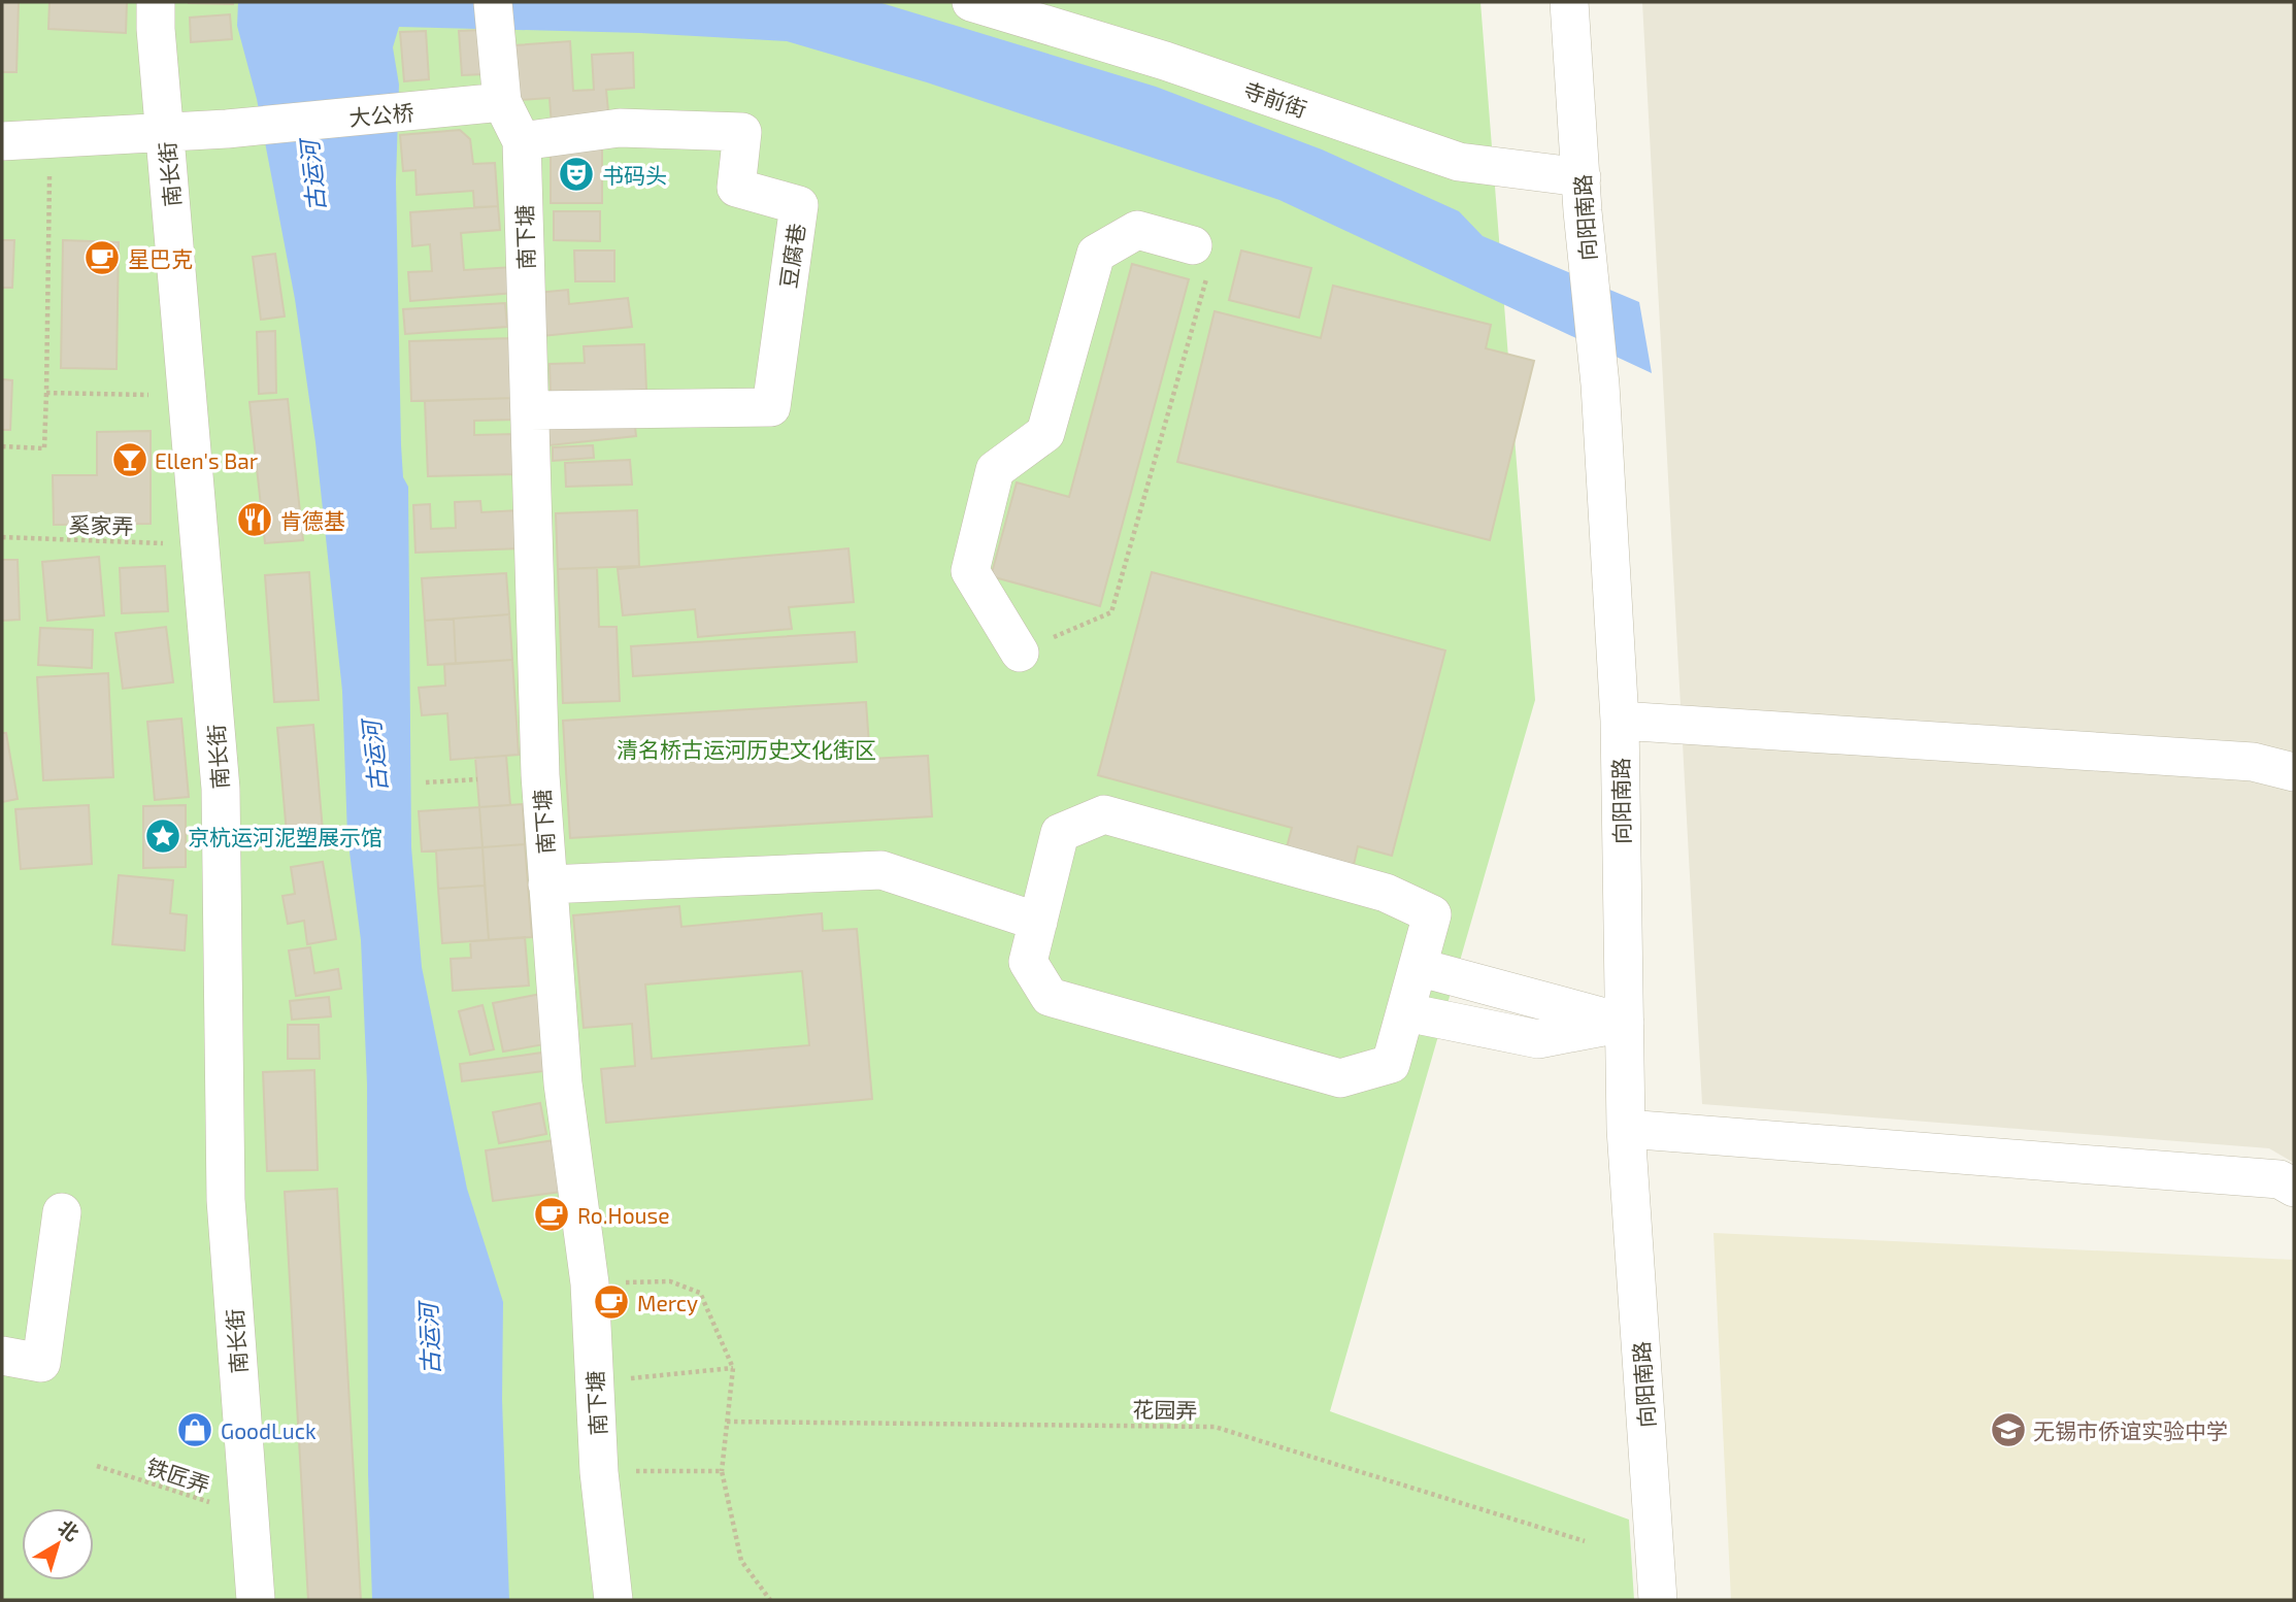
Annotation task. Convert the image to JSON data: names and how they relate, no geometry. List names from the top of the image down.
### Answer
{
  "streets": {
    "street": [
      "寺前街",
      "大公桥",
      "南长街",
      "向阳南路",
      "南下塘",
      "豆腐巷"
    ],
    "path": ["奚家弄", "花园弄", "铁匠弄"]
  },
  "crossings": [
    ["寺前街", "向阳南路"],
    ["大公桥", "南长街"],
    ["大公桥", "南下塘"],
    ["南长街", "奚家弄"],
    ["南长街", "铁匠弄"],
    ["南下塘", "豆腐巷"]
  ],
  "water": ["古运河"],
  "parks": ["清名桥古运河历史文化街区"],
  "places": {
    "theatre": ["书码头"],
    "cafe": ["星巴克", "Ro.House", "Mercy"],
    "bar": ["Ellen's Bar"],
    "restaurant": ["肯德基"],
    "place": ["京杭运河泥塑展示馆"],
    "shop": ["GoodLuck"],
    "school or university": ["无锡市侨谊实验中学"]
  },
  "north": "top right"
}
